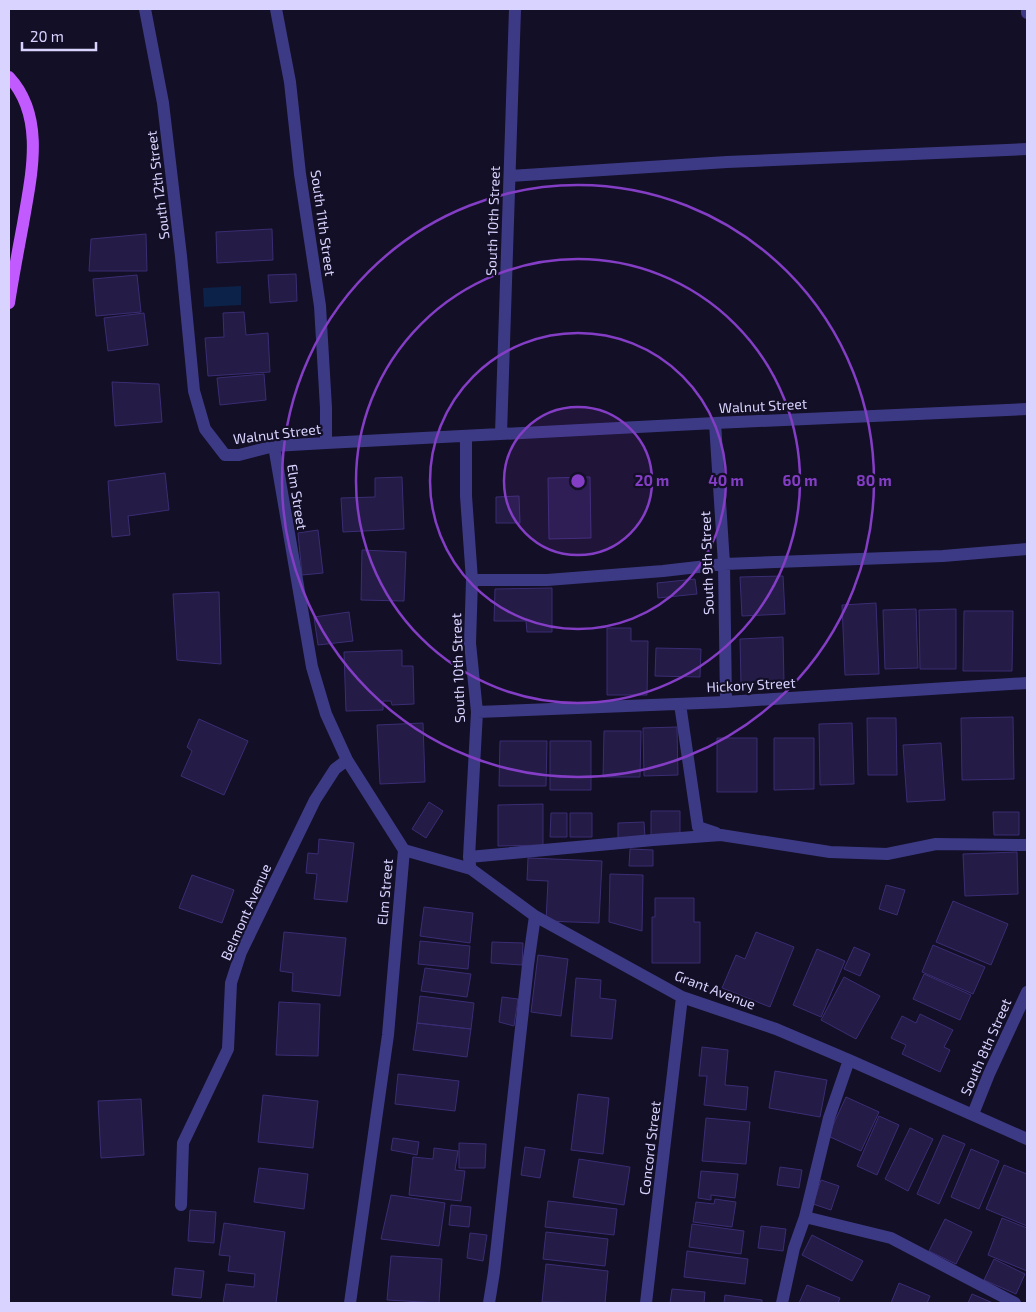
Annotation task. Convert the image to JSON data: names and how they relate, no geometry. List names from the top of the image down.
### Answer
{
  "streets": {
    "street": [
      "South 12th Street",
      "South 10th Street",
      "South 11th Street",
      "Walnut Street",
      "Elm Street",
      "South 9th Street",
      "Hickory Street",
      "Belmont Avenue",
      "Grant Avenue",
      "South 8th Street",
      "Concord Street"
    ]
  },
  "crossings": [
    ["South 12th Street", "Walnut Street"],
    ["South 10th Street", "Walnut Street"],
    ["South 10th Street", "Hickory Street"],
    ["South 10th Street", "Grant Avenue"],
    ["South 11th Street", "Walnut Street"],
    ["Walnut Street", "Elm Street"],
    ["Walnut Street", "South 9th Street"],
    ["Elm Street", "Belmont Avenue"],
    ["Elm Street", "Grant Avenue"],
    ["South 9th Street", "Hickory Street"],
    ["Grant Avenue", "South 8th Street"],
    ["Grant Avenue", "Concord Street"]
  ],
  "scale_bar": "20 m",
  "rings": [
    "20 m",
    "40 m",
    "60 m",
    "80 m"
  ]
}
